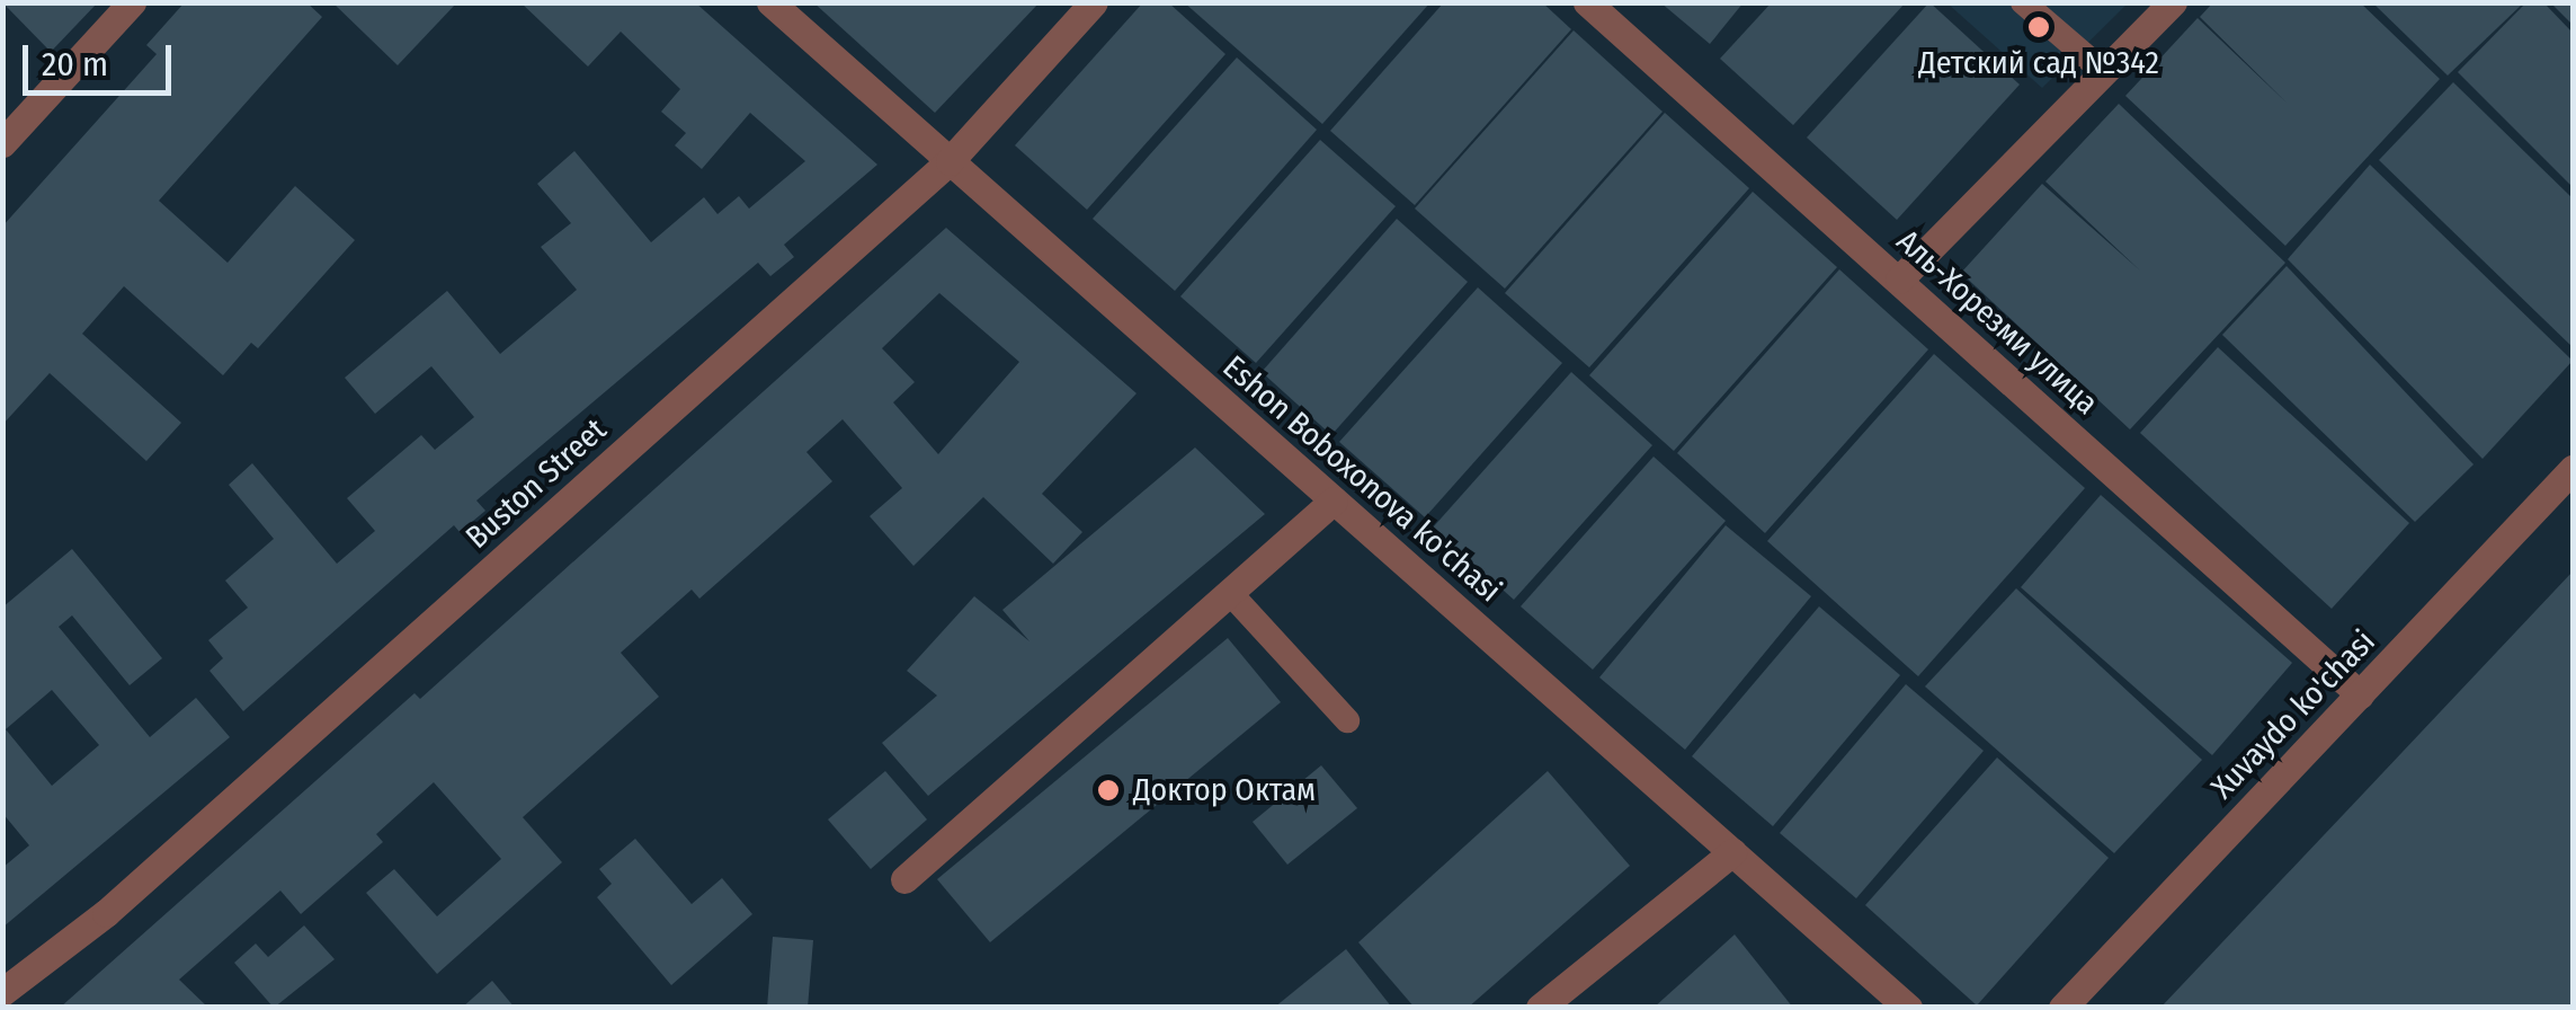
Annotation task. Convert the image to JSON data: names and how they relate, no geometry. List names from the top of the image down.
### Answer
{
  "streets": {
    "street": [
      "Аль-Хорезми улица",
      "Eshon Boboxonova ko'chasi",
      "Buston Street",
      "Xuvaydo ko'chasi"
    ]
  },
  "crossings": [
    ["Аль-Хорезми улица", "Xuvaydo ko'chasi"],
    ["Eshon Boboxonova ko'chasi", "Buston Street"]
  ],
  "places": ["Детский сад №342", "Доктор Октам"],
  "scale_bar": "20 m"
}
